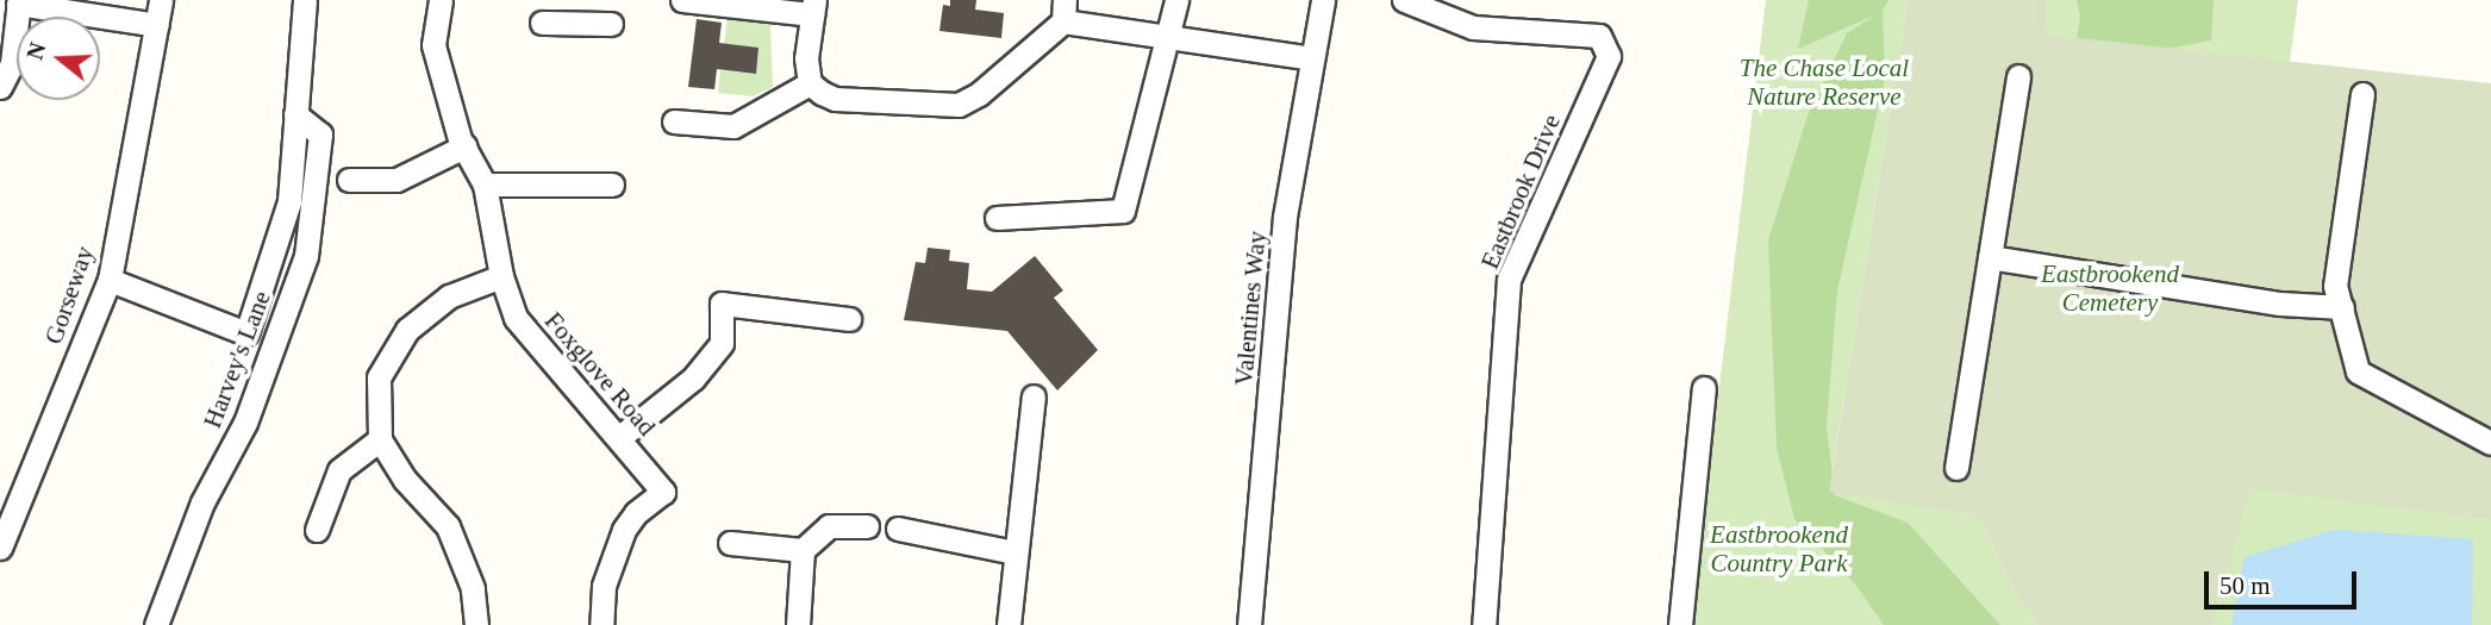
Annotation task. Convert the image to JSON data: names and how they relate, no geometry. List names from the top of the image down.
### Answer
{
  "streets": {
    "street": [
      "Eastbrook Drive",
      "Gorseway",
      "Valentines Way",
      "Harvey's Lane",
      "Foxglove Road"
    ]
  },
  "parks": ["The Chase Local Nature Reserve", "Eastbrookend Cemetery", "Eastbrookend Country Park"],
  "scale_bar": "50 m",
  "north": "left"
}
